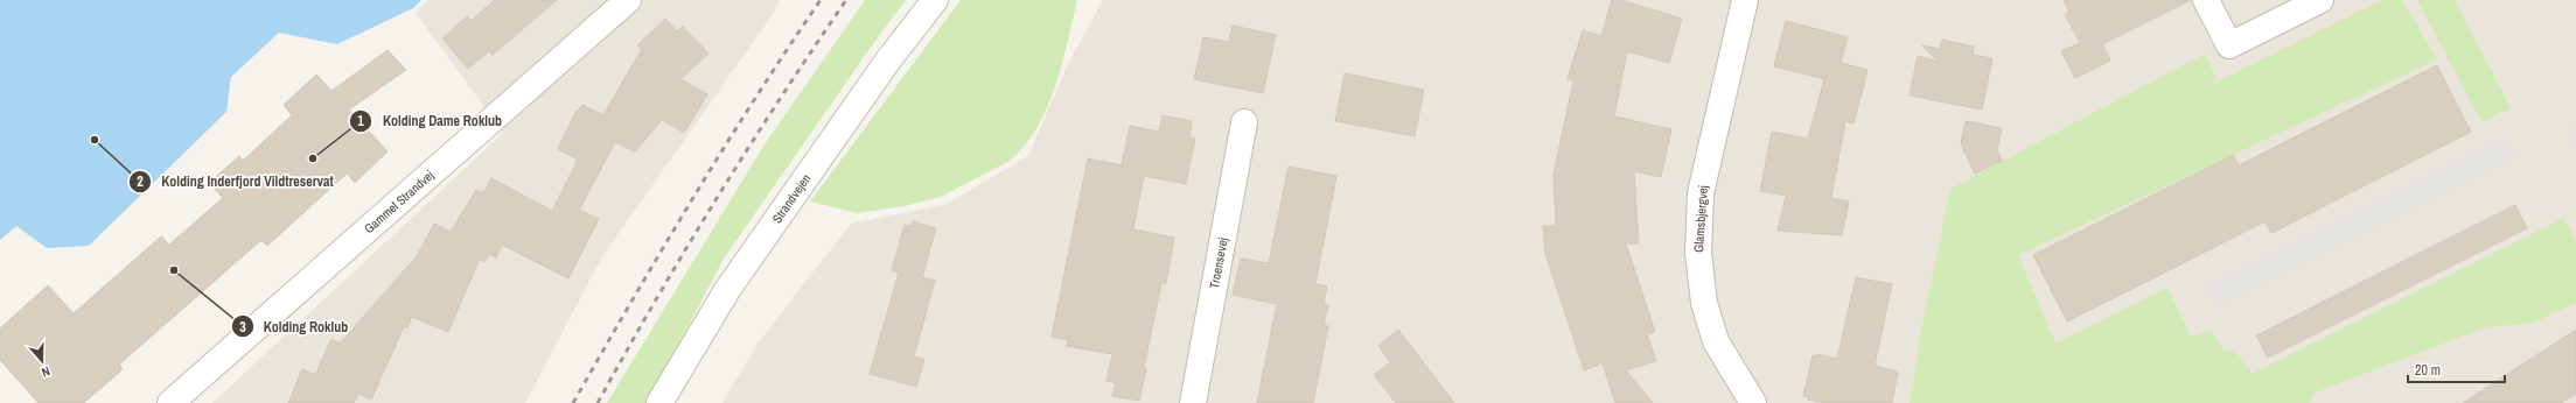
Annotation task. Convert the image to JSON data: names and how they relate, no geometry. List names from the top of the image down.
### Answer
{
  "streets": {
    "street": [
      "Strandvejen",
      "Gammel Strandvej",
      "Glamsbjergvej",
      "Troensevej"
    ]
  },
  "places": ["Kolding Inderfjord Vildtreservat", "Kolding Dame Roklub", "Kolding Roklub"],
  "scale_bar": "20 m",
  "north": "bottom"
}
